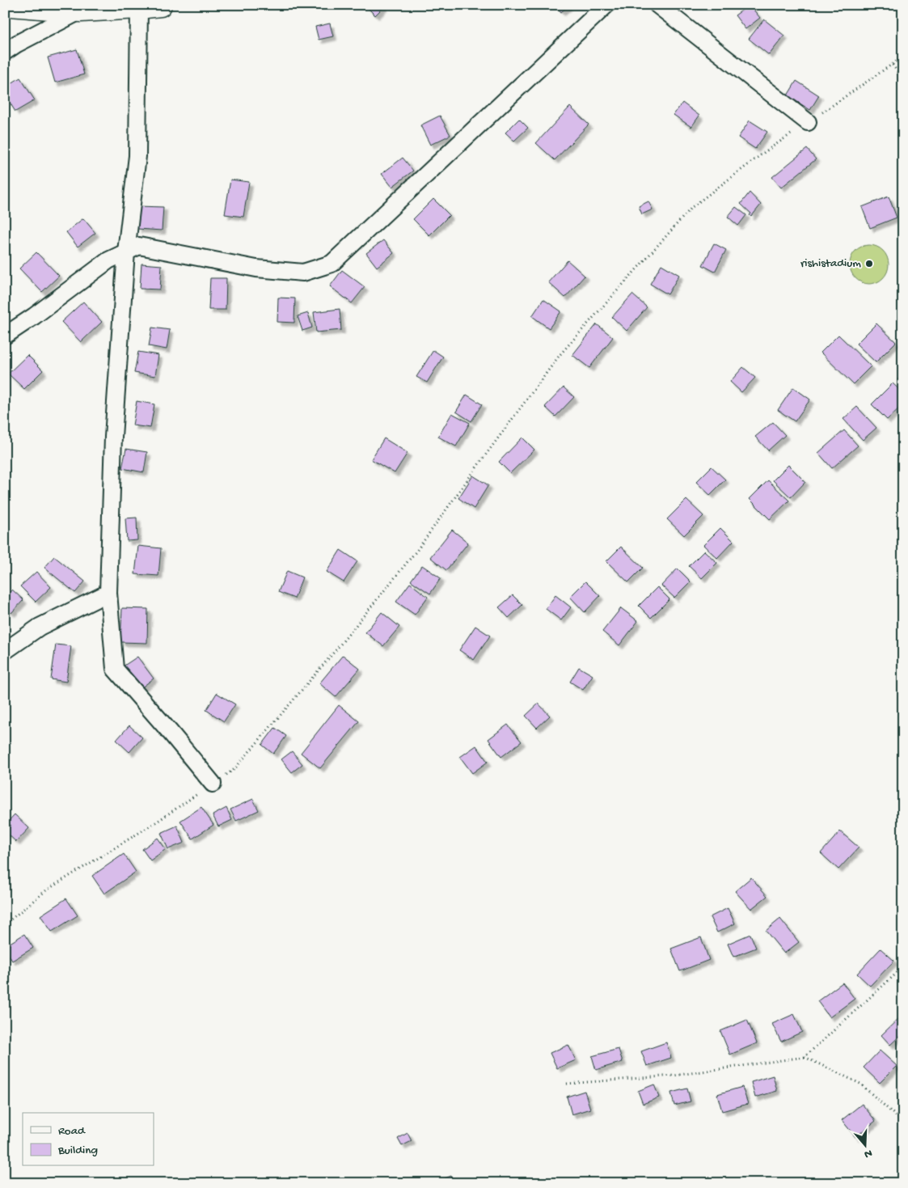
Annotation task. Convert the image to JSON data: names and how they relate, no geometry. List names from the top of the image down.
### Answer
{
  "places": ["rishistadium"],
  "legend": ["Road", "Building"],
  "north": "bottom"
}
